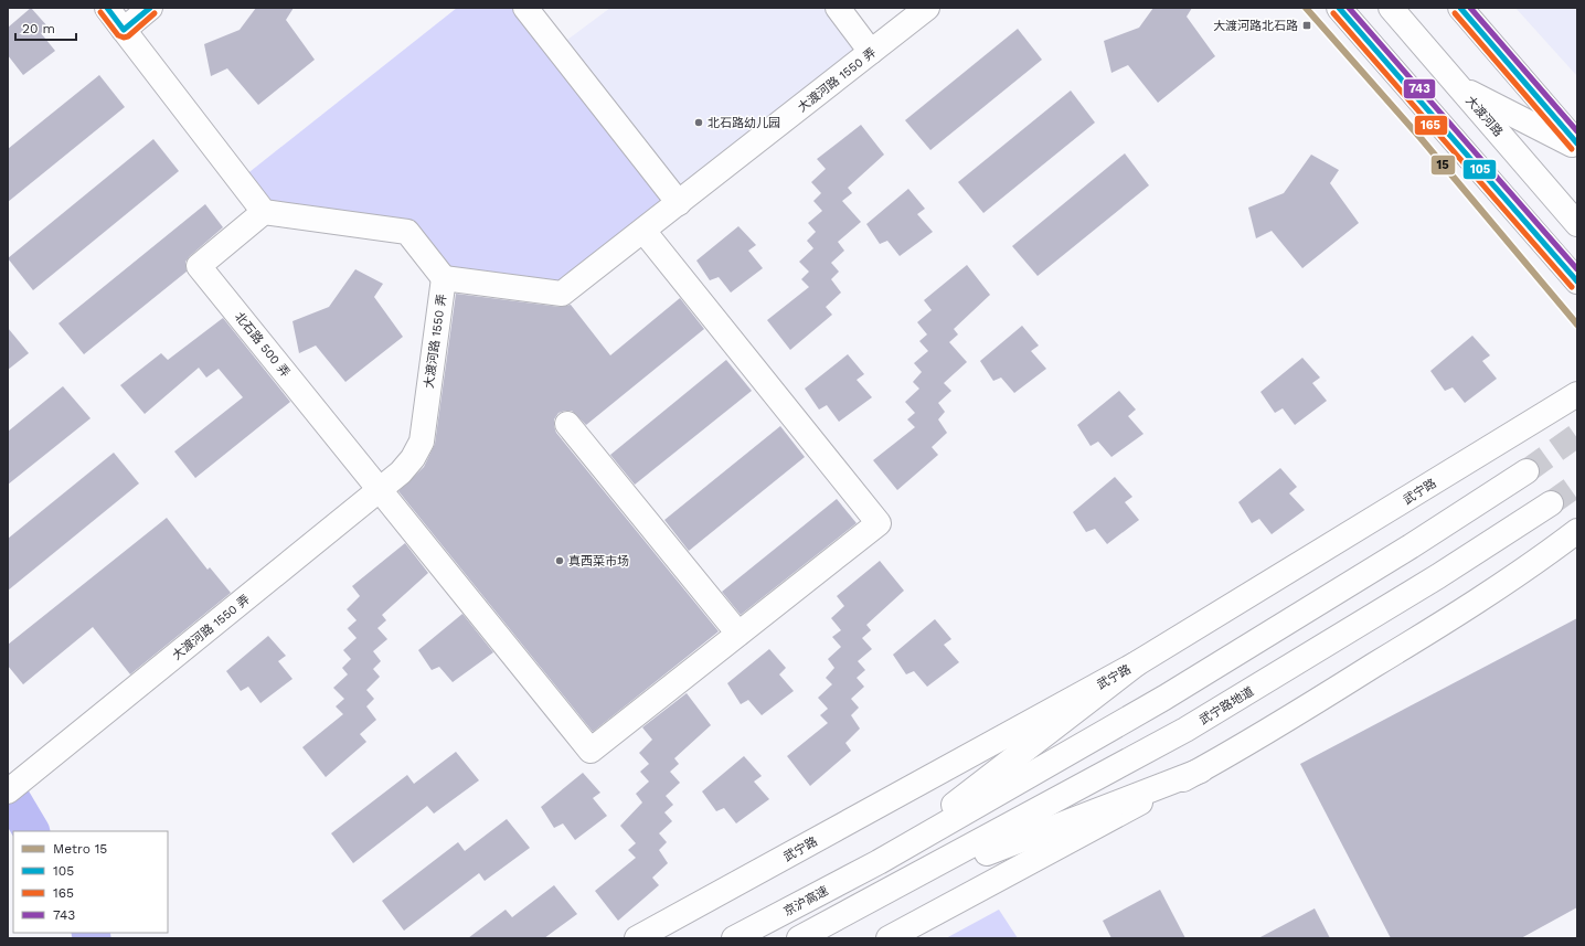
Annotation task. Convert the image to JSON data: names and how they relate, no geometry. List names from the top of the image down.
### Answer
{
  "streets": {
    "main road": [
      "大渡河路 1550 弄",
      "大渡河路",
      "北石路 500 弄",
      "武宁路",
      "武宁路地道",
      "京沪高速"
    ]
  },
  "crossings": [
    ["大渡河路 1550 弄", "北石路 500 弄"]
  ],
  "places": {
    "transit": ["大渡河路北石路"],
    "other": ["北石路幼儿园", "真西菜市场"]
  },
  "lines": [
    "metro line 15",
    "transit line 105",
    "transit line 743",
    "transit line 165"
  ],
  "legend": [
    "Metro 15",
    "105",
    "165",
    "743"
  ],
  "scale_bar": "20 m"
}
